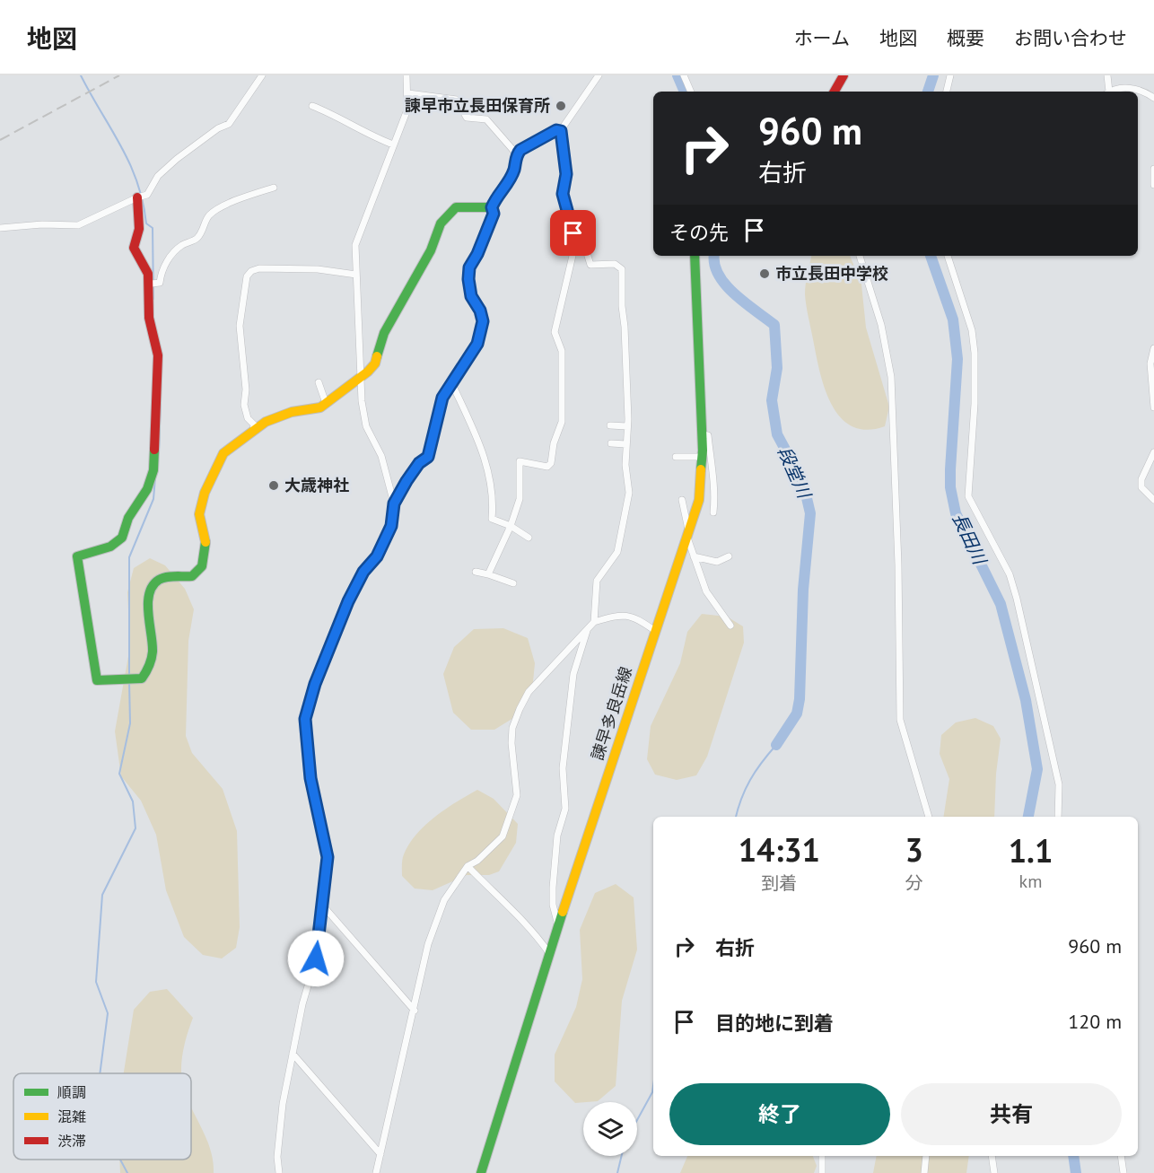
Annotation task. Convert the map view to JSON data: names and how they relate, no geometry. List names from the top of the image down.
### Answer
{
  "streets": {
    "street": ["諫早多良岳線"]
  },
  "water": ["段堂川", "長田川"],
  "places": ["諫早市立長田保育所", "市立長田中学校", "大歳神社"],
  "legend": ["順調", "混雑", "渋滞"],
  "page": {
    "header": "地図",
    "nav": [
      "ホーム",
      "地図",
      "概要",
      "お問い合わせ"
    ],
    "turn": ["960 m", "右折"],
    "then": "その先",
    "eta": [
      "14:31",
      "到着",
      "3",
      "分",
      "1.1",
      "km"
    ],
    "list": [
      {
        "name": "右折",
        "value": "960 m"
      },
      {
        "name": "目的地に到着",
        "value": "120 m"
      }
    ],
    "buttons": ["終了", "共有"]
  }
}
